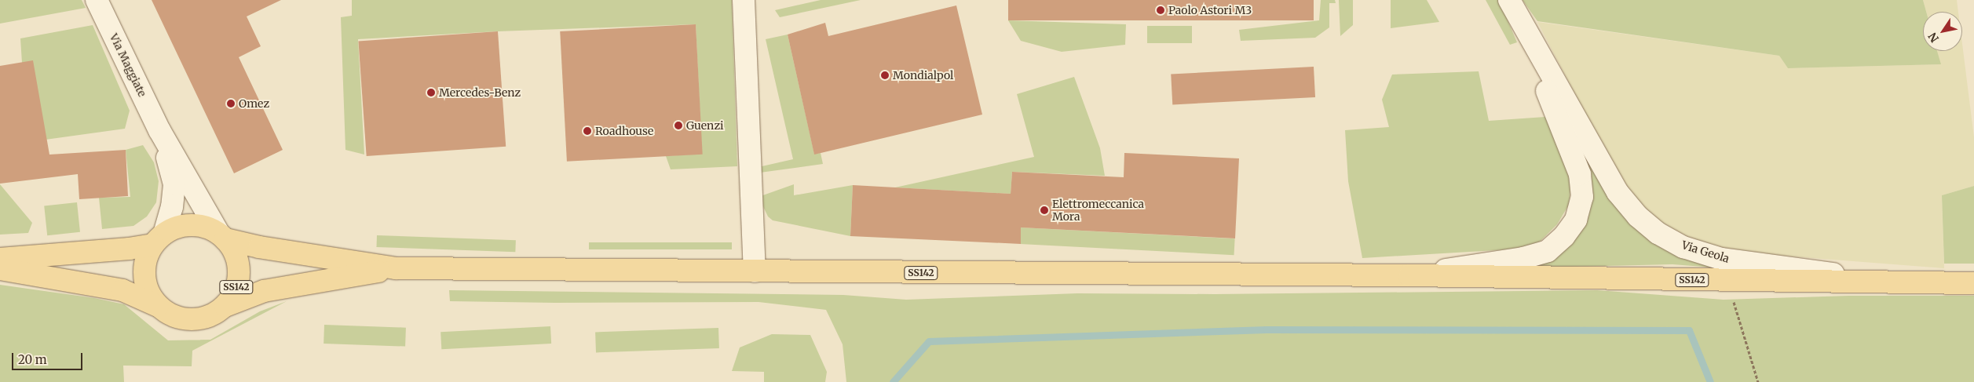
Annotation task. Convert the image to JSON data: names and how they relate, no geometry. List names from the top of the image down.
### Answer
{
  "streets": {
    "main road": ["SS142"],
    "street": ["Via Maggiate", "Via Geola"]
  },
  "crossings": [
    ["Via Maggiate", "SS142"],
    ["Via Geola", "SS142"]
  ],
  "places": [
    "Paolo Astori M3",
    "Mondialpol",
    "Mercedes-Benz",
    "Omez",
    "Guenzi",
    "Roadhouse",
    "Elettromeccanica Mora"
  ],
  "scale_bar": "20 m",
  "north": "bottom left"
}
